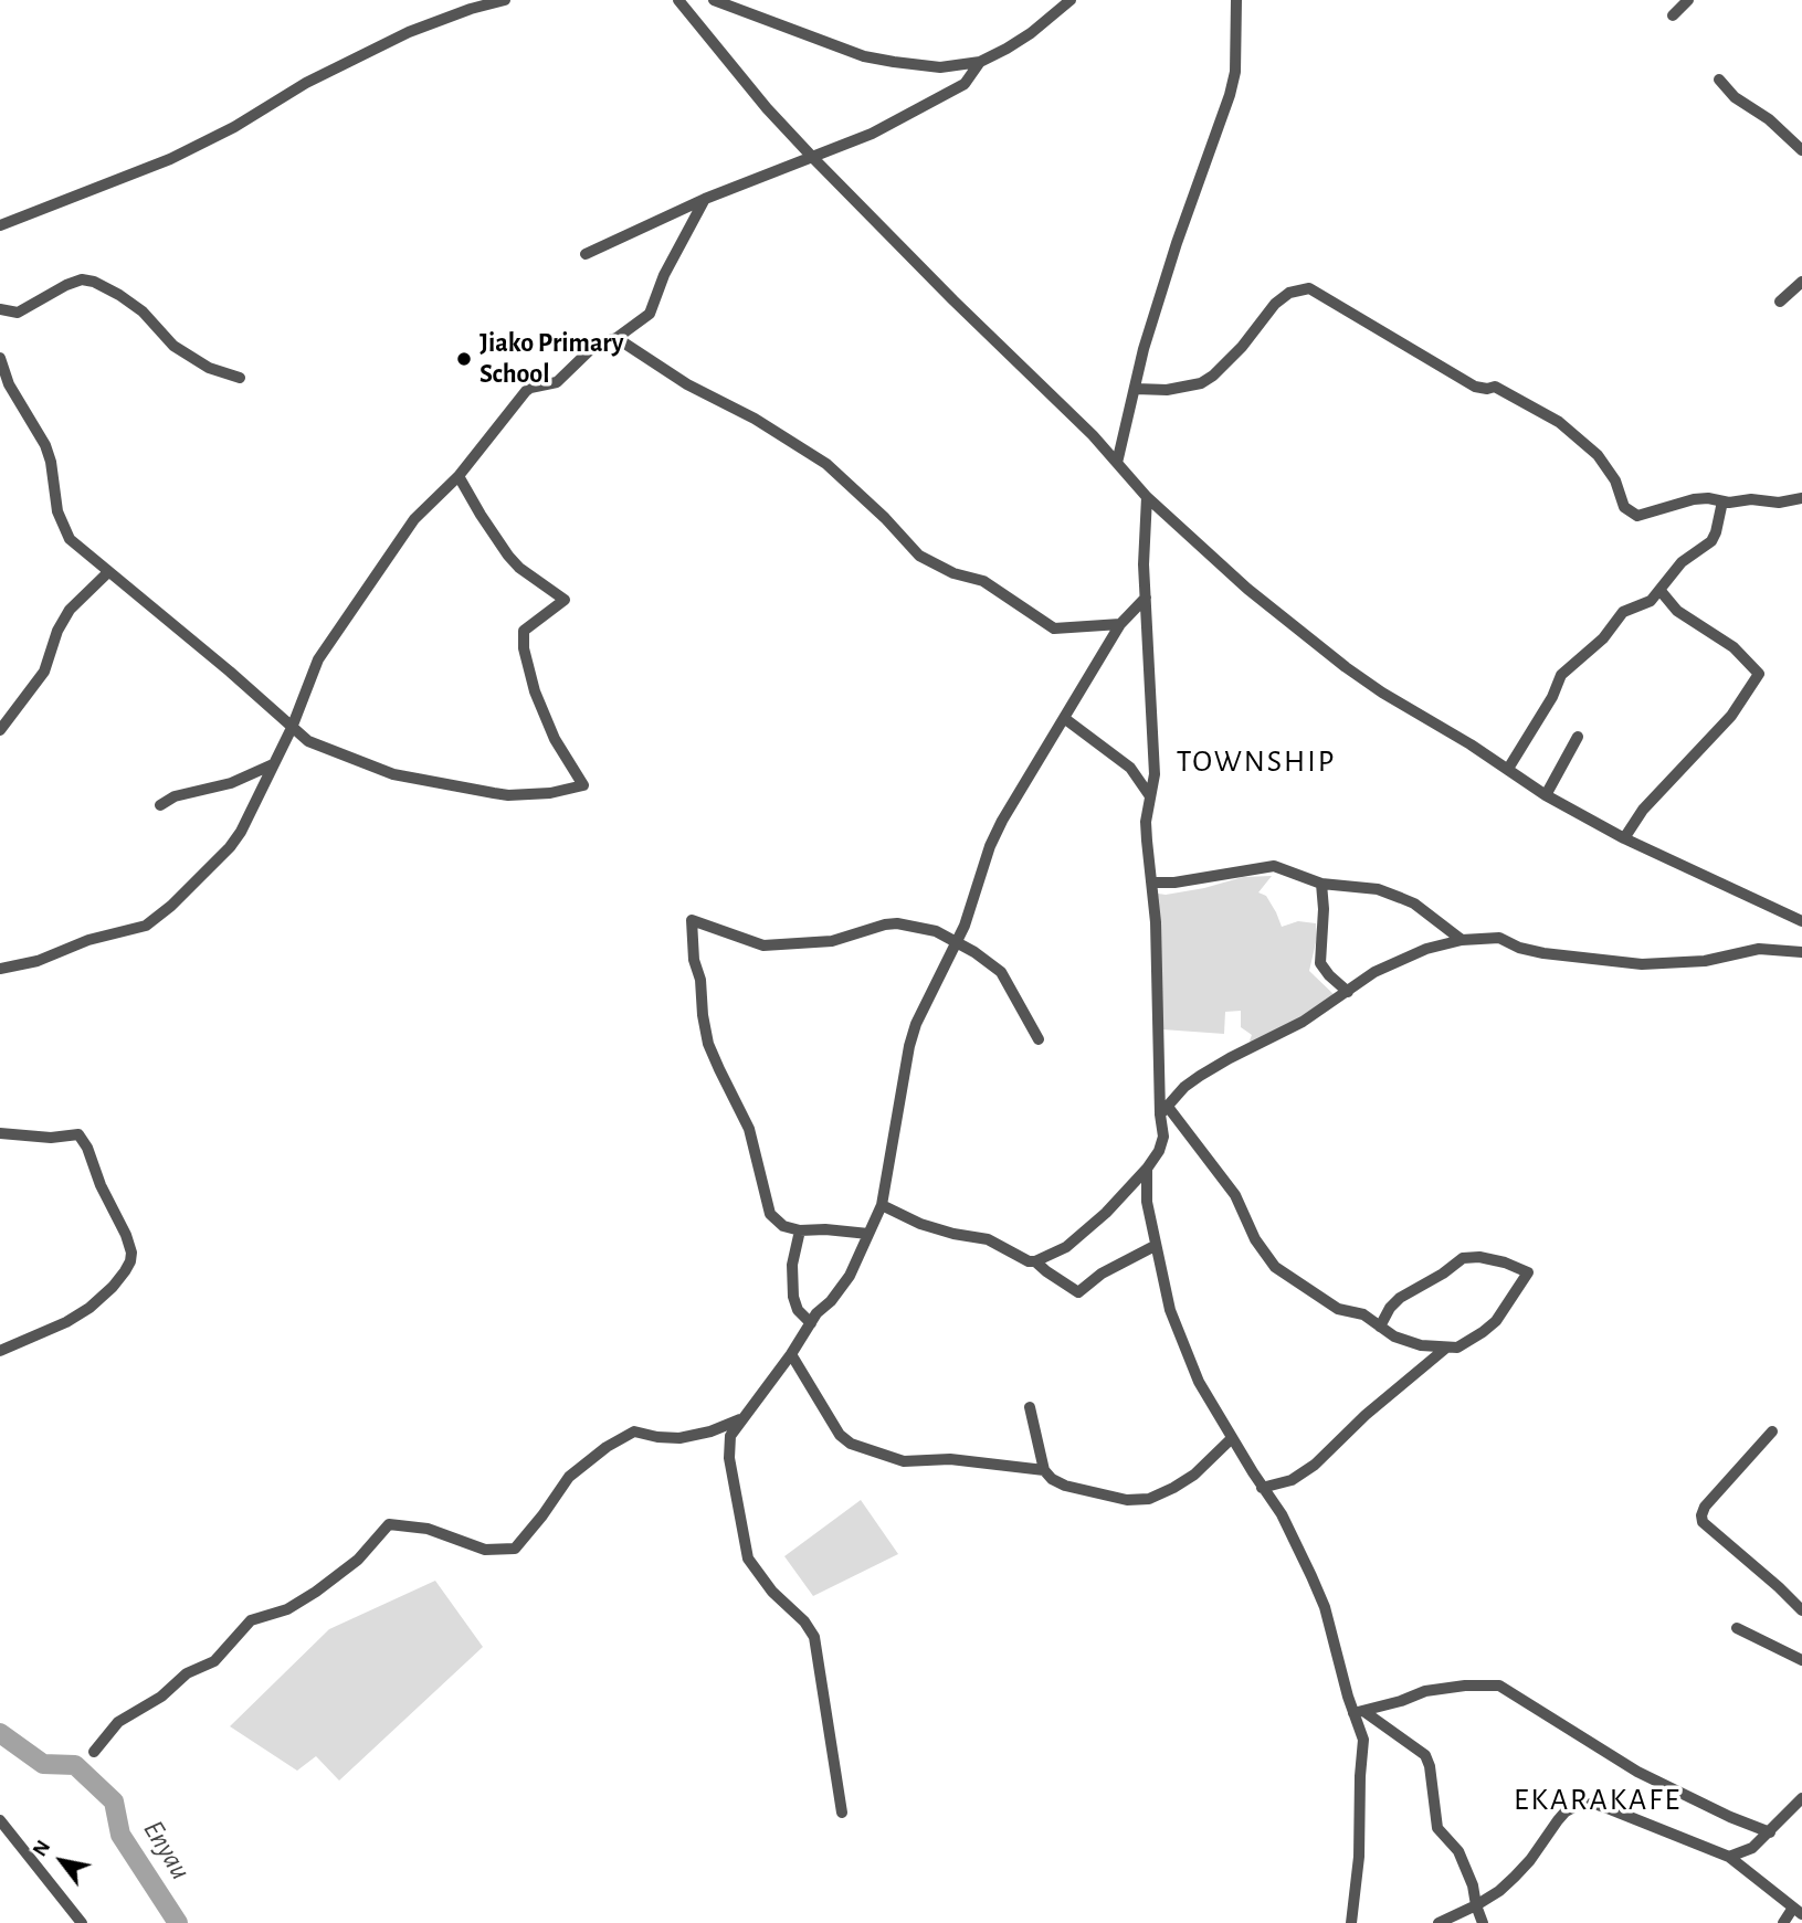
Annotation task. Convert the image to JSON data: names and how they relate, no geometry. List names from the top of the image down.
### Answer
{
  "districts": ["TOWNSHIP", "EKARAKAFE"],
  "water": ["Enyau"],
  "places": ["Jiako Primary School"],
  "north": "top left"
}
